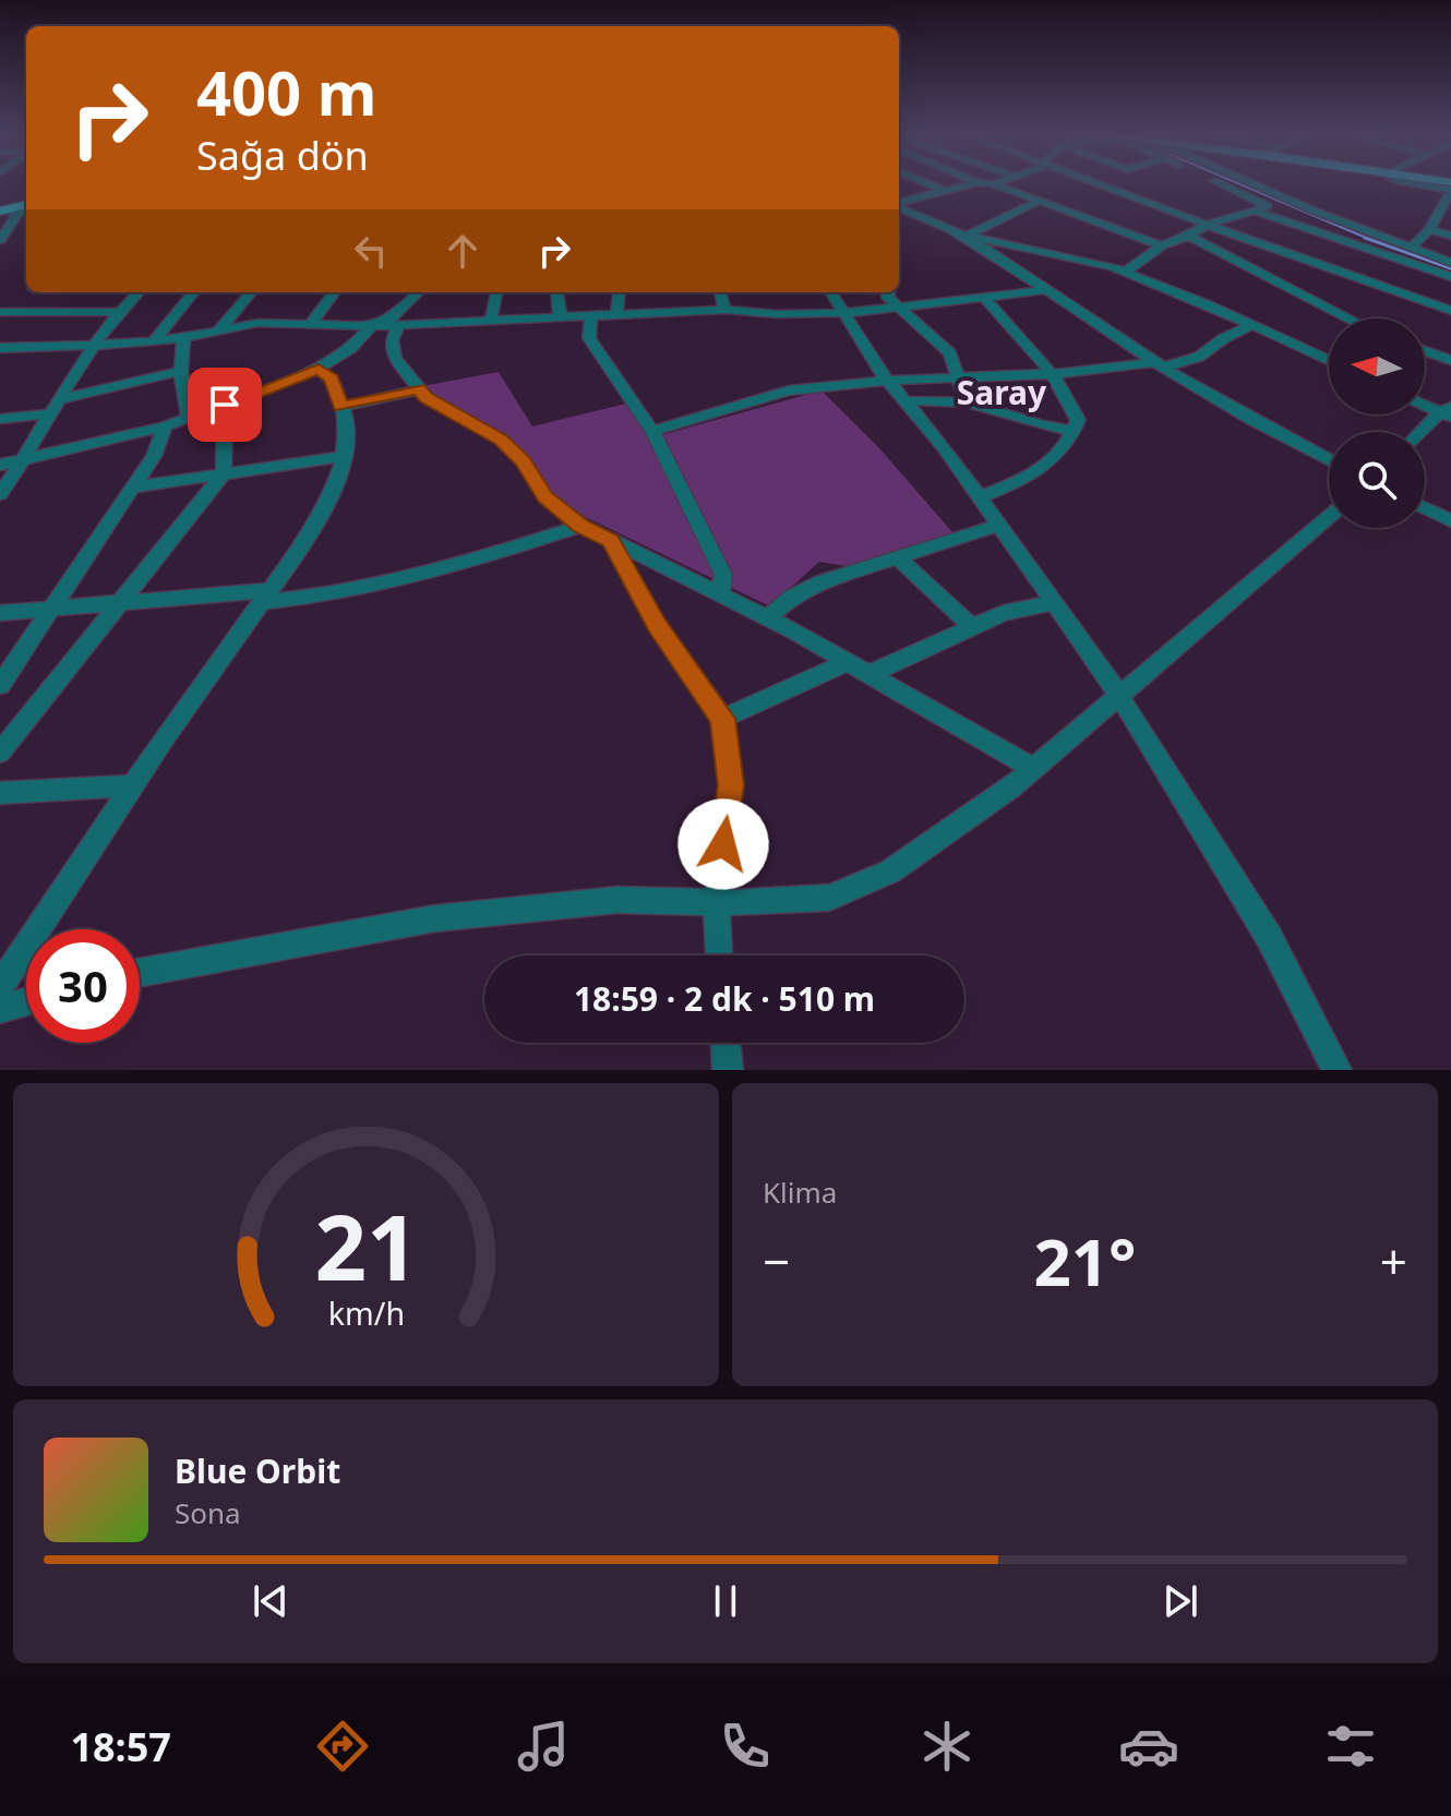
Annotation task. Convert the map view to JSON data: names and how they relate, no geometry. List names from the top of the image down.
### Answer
{
  "districts": ["Saray"],
  "north": "left",
  "page": {
    "turn": ["400 m", "Sağa dön"],
    "limit": "30",
    "trip": "18:59 · 2 dk · 510 m",
    "tile": "Klima",
    "heat": ["−", "21°", "+"],
    "song": ["Blue Orbit", "Sona"],
    "tabs": "18:57",
    "gauge": ["21", "km/h"]
  }
}
